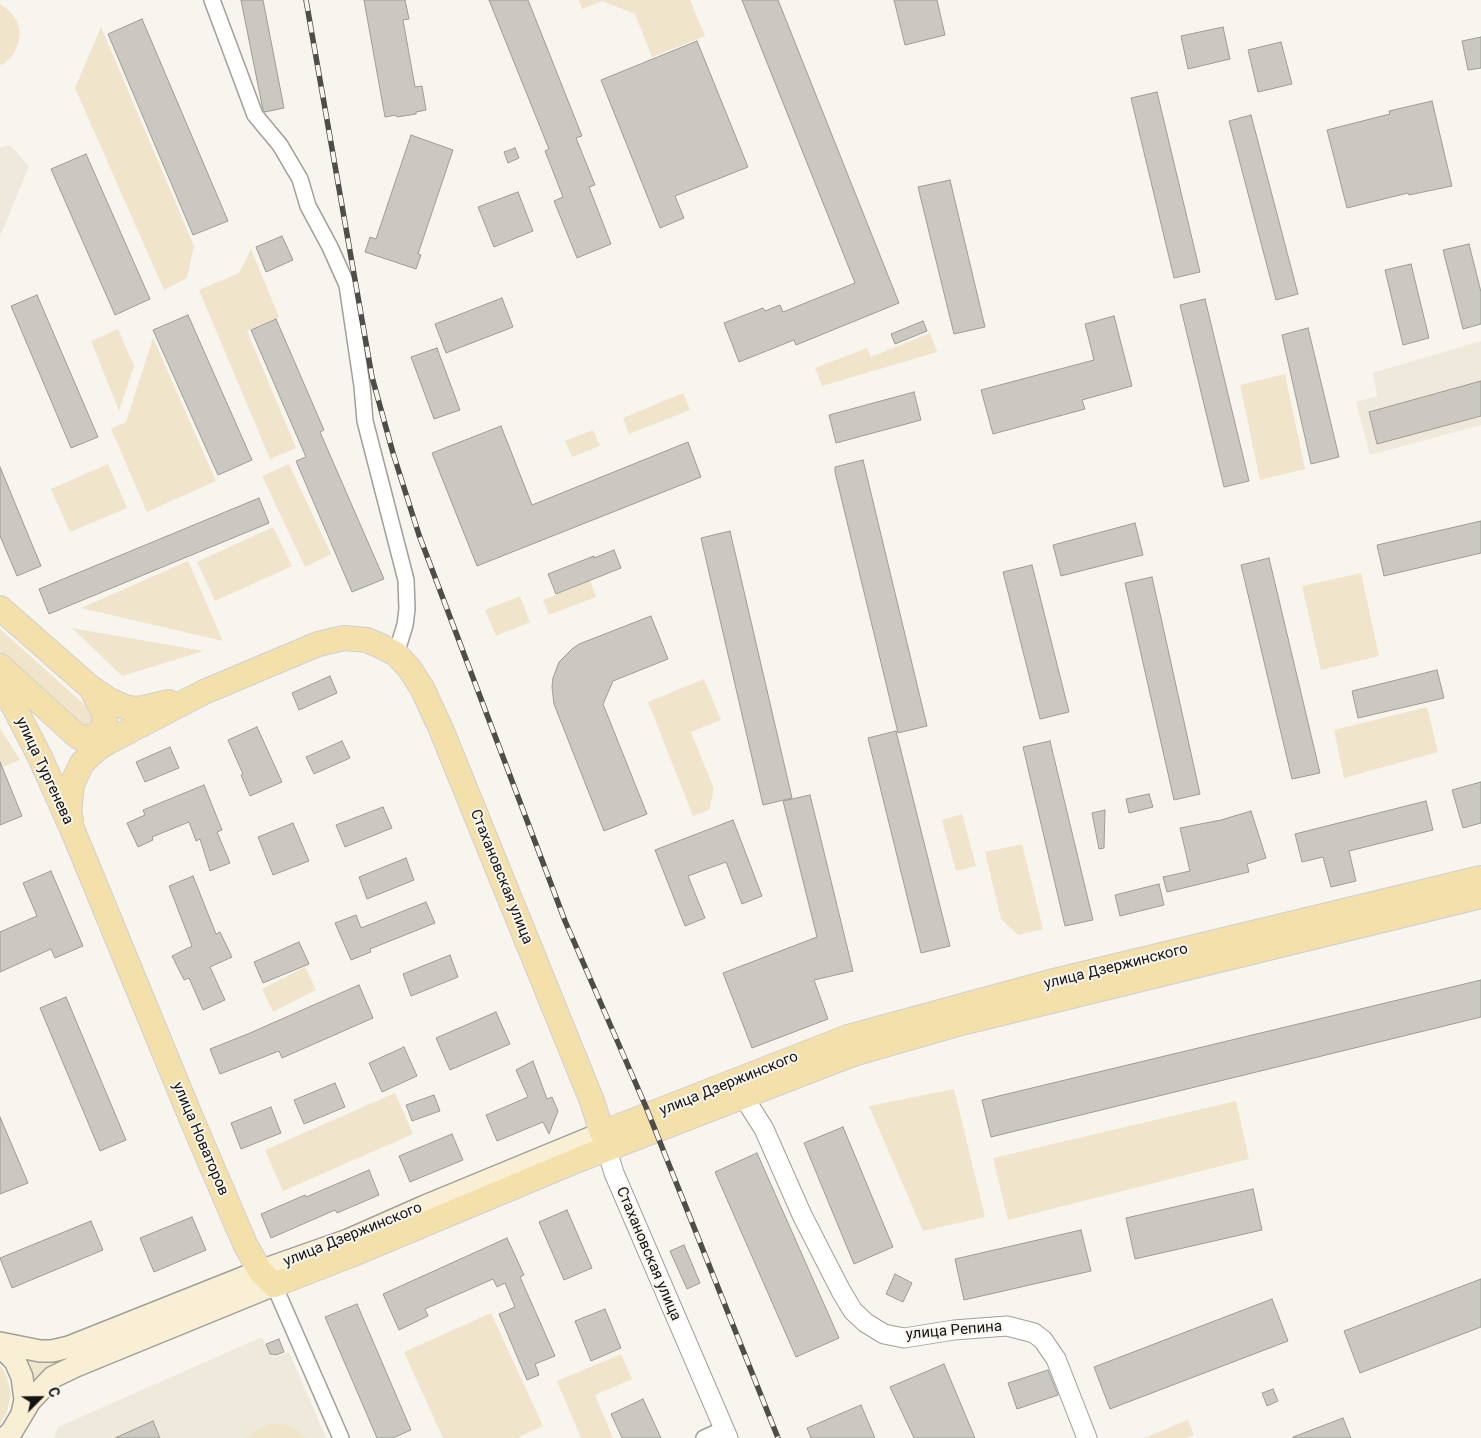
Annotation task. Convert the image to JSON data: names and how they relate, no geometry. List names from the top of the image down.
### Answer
{
  "streets": {
    "main road": [
      "улица Тургенева",
      "Стахановская улица",
      "улица Дзержинского",
      "улица Новаторов"
    ],
    "street": ["улица Репина"]
  },
  "crossings": [
    ["улица Тургенева", "Стахановская улица"],
    ["улица Тургенева", "улица Новаторов"],
    ["Стахановская улица", "улица Дзержинского"],
    ["Стахановская улица", "улица Новаторов"],
    ["улица Дзержинского", "улица Новаторов"],
    ["улица Дзержинского", "улица Репина"]
  ],
  "north": "top right"
}
